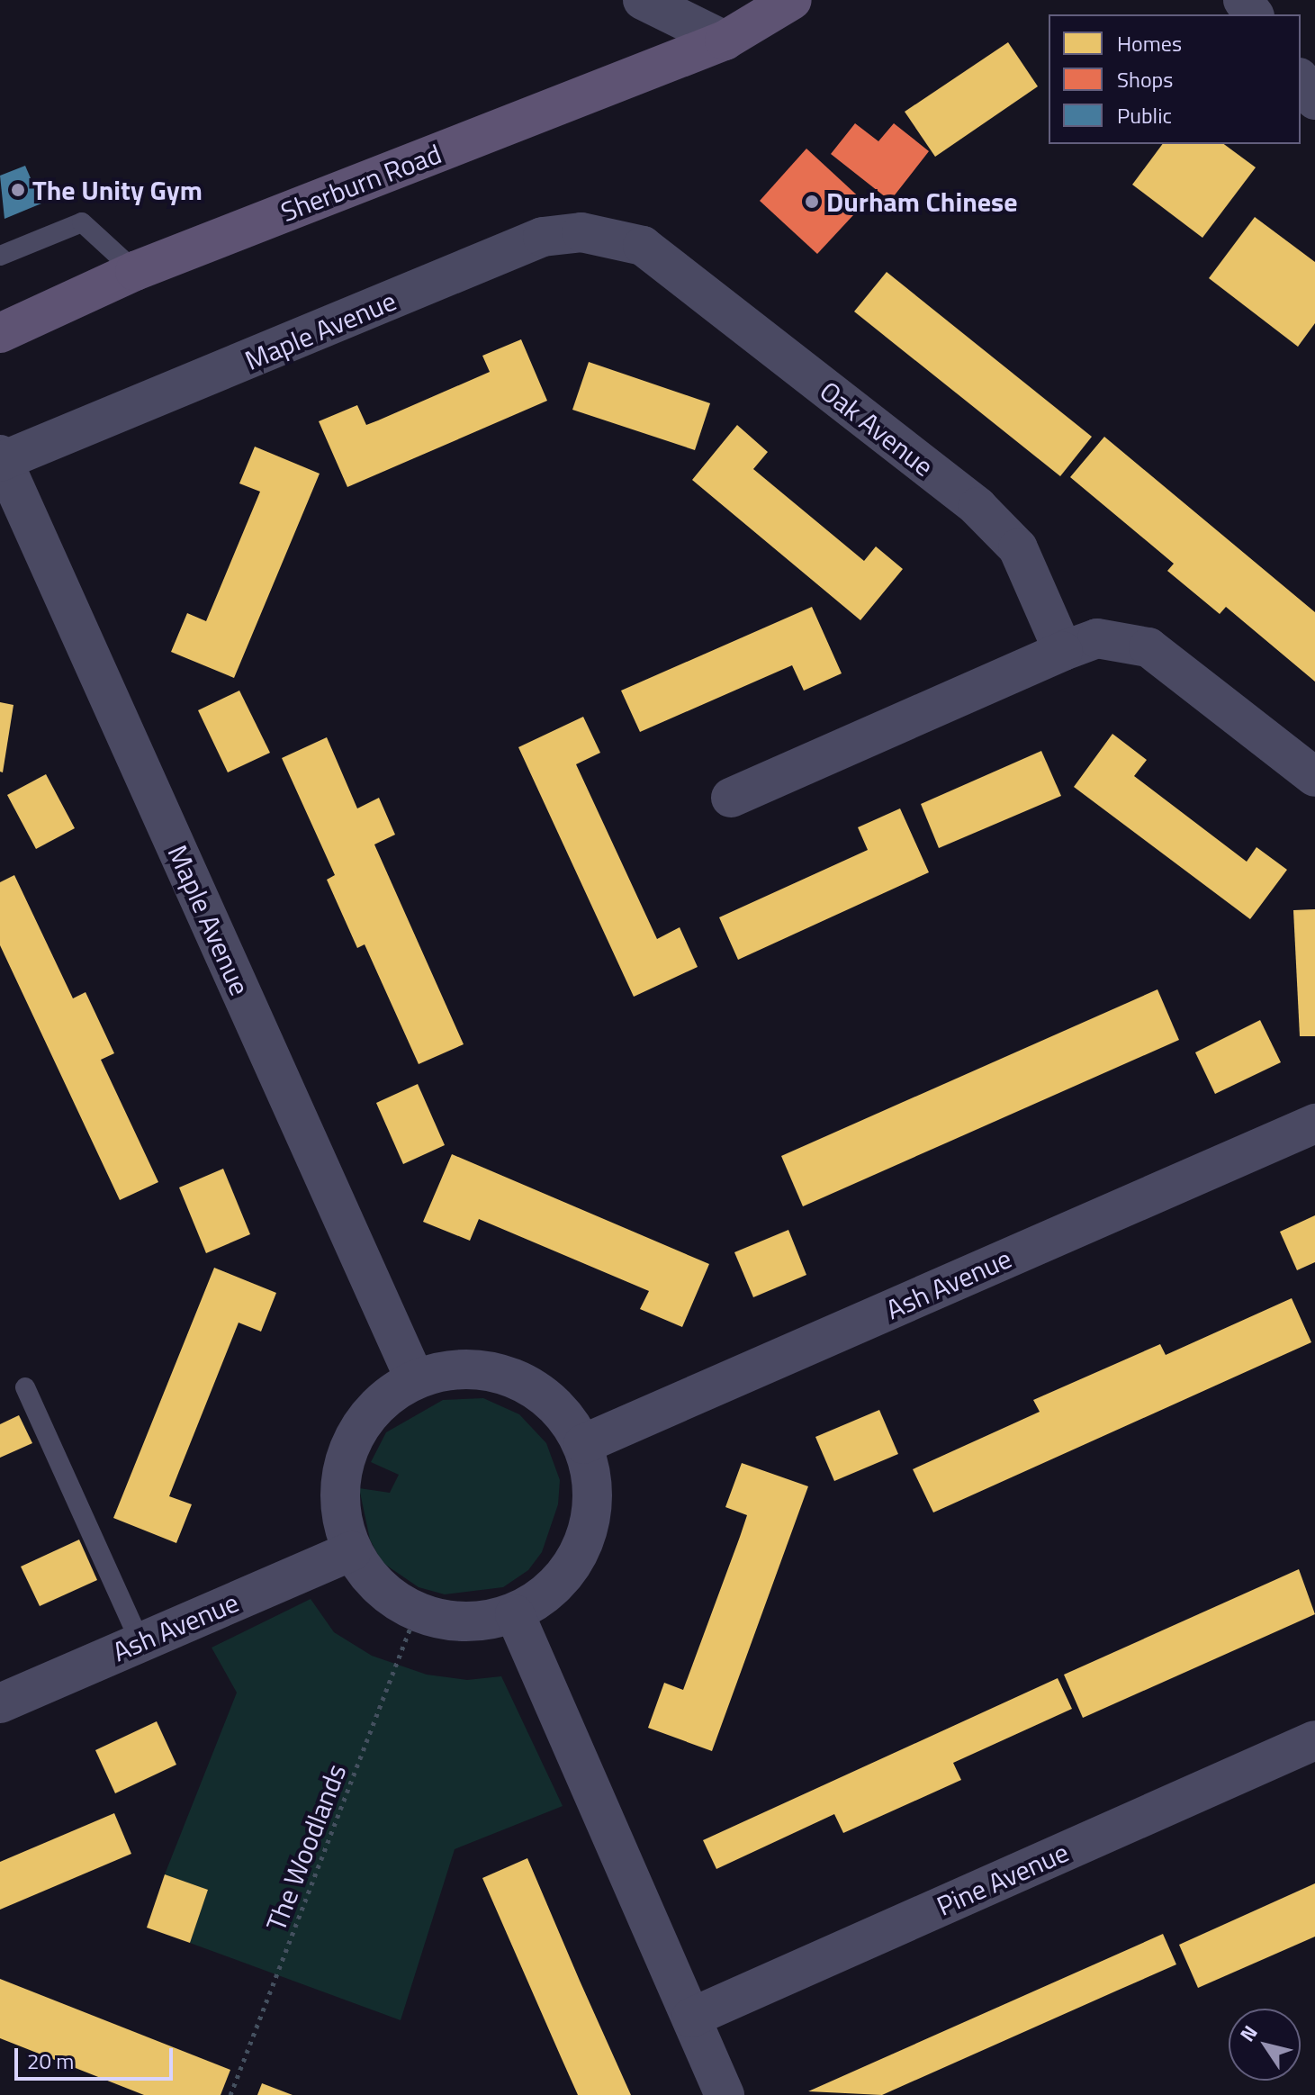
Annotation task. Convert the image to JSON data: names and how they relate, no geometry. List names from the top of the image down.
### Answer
{
  "streets": {
    "main road": ["Sherburn Road"],
    "street": [
      "Maple Avenue",
      "Oak Avenue",
      "Ash Avenue",
      "Pine Avenue"
    ],
    "path": ["The Woodlands"]
  },
  "crossings": [
    ["Maple Avenue", "Oak Avenue"],
    ["Maple Avenue", "Ash Avenue"],
    ["Maple Avenue", "The Woodlands"],
    ["Ash Avenue", "The Woodlands"]
  ],
  "places": ["The Unity Gym", "Durham Chinese"],
  "legend": ["Homes", "Shops", "Public"],
  "scale_bar": "20 m",
  "north": "top left"
}
